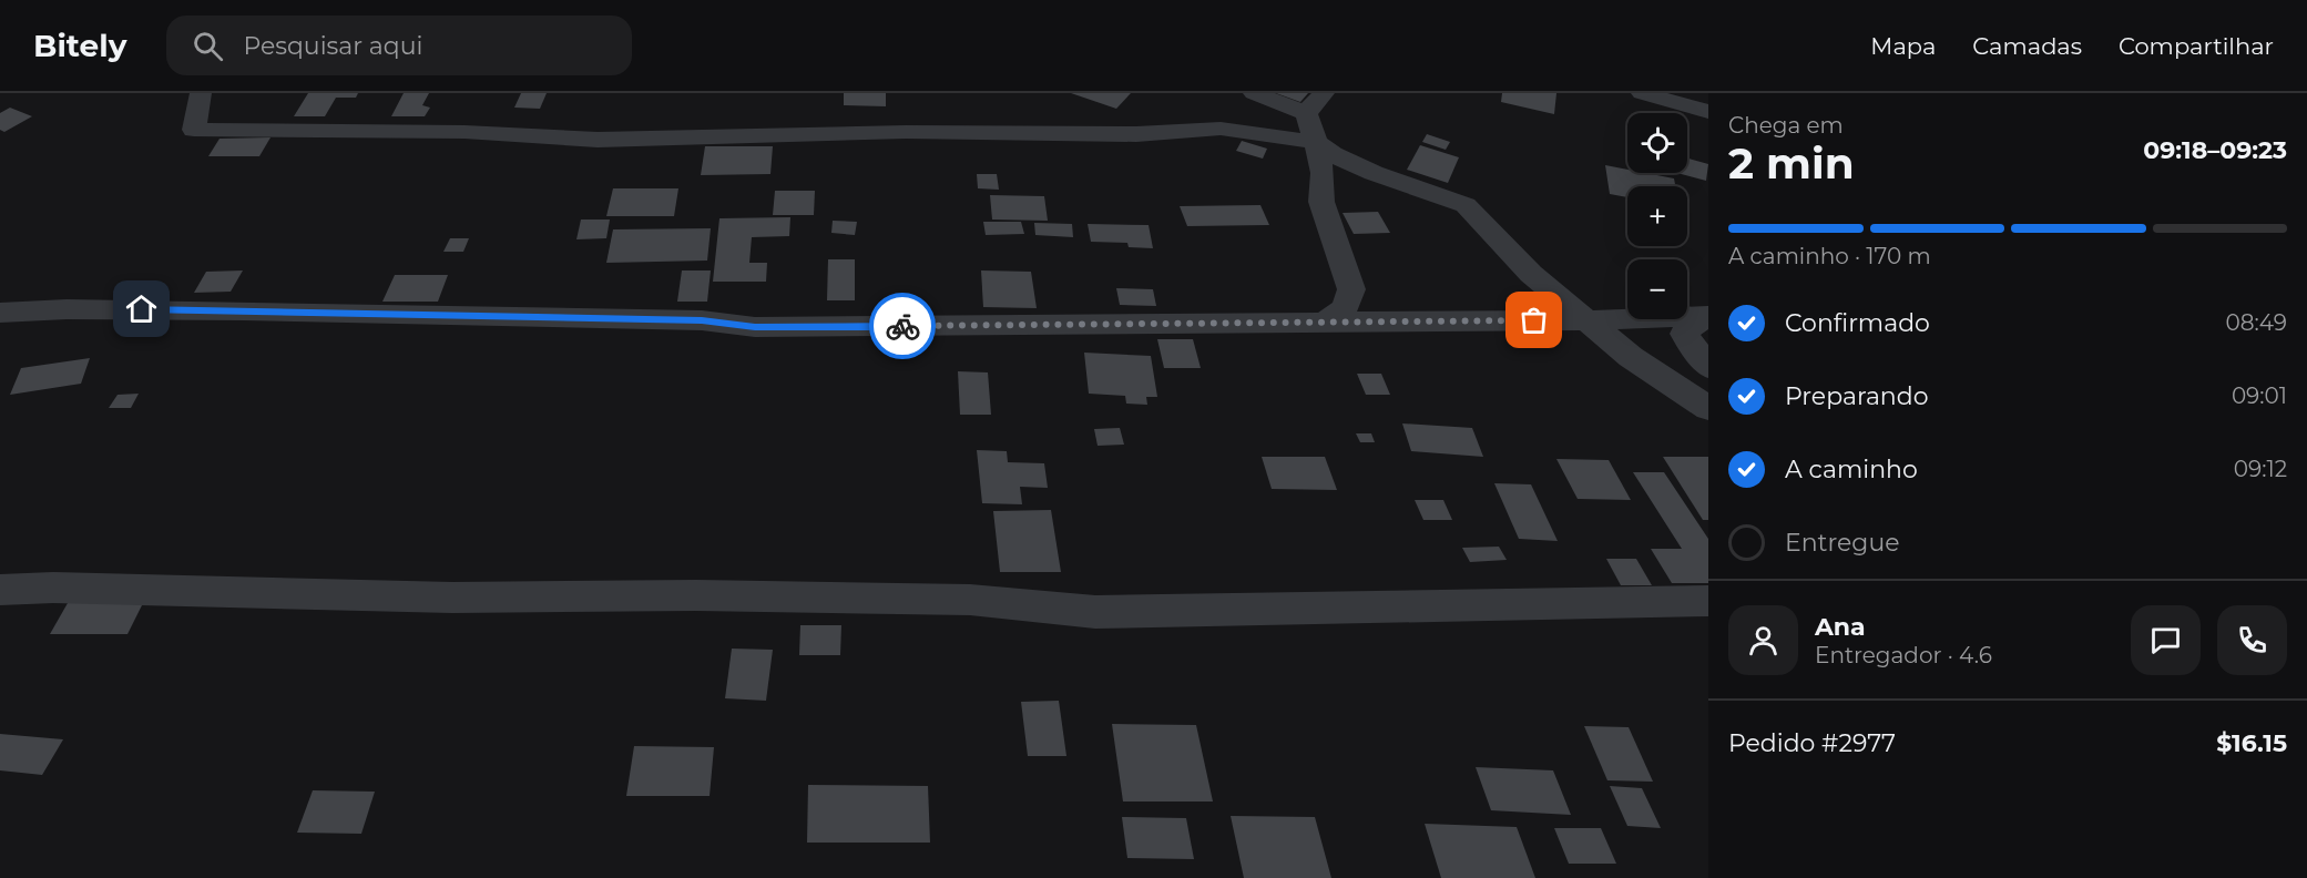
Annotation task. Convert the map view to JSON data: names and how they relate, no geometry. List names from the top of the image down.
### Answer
{
  "page": {
    "header": "Bitely",
    "search": "Pesquisar aqui",
    "nav": ["Mapa", "Camadas", "Compartilhar"],
    "heading": ["2 min", "Chega em", "09:18–09:23"],
    "panel": [
      "Ana",
      "Entregador · 4.6",
      "Pedido #2977",
      "$16.15"
    ],
    "map_buttons": ["+", "−"],
    "bar": "A caminho · 170 m",
    "list": [
      ["Confirmado", "08:49"],
      ["Preparando", "09:01"],
      ["A caminho", "09:12"],
      "Entregue"
    ]
  }
}
